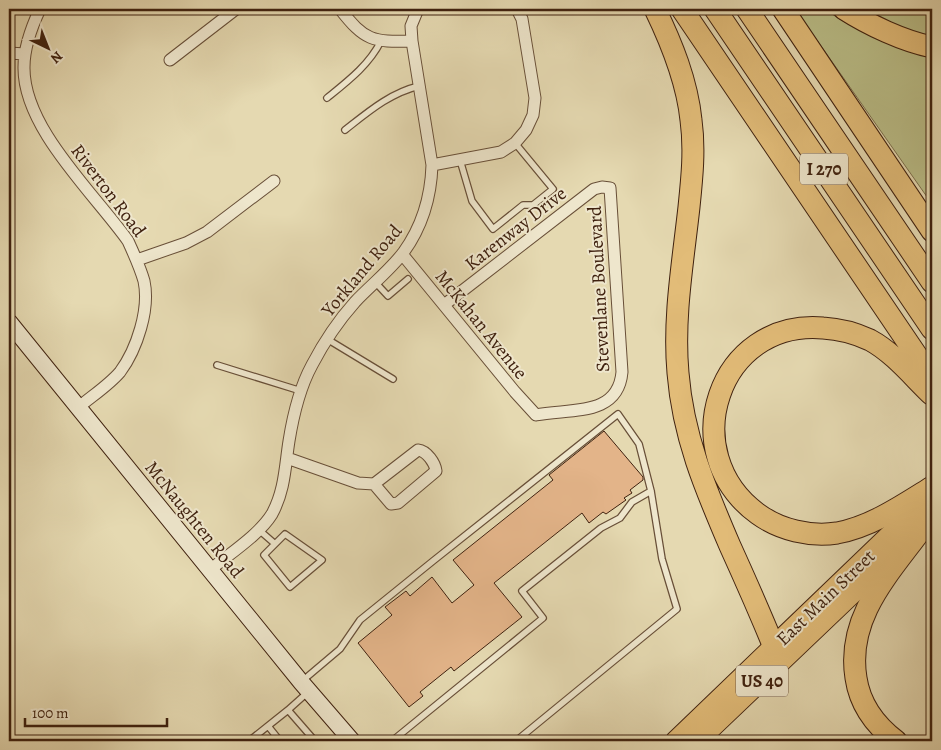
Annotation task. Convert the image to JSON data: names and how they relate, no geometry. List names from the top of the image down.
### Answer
{
  "streets": {
    "highway": ["I 270"],
    "main road": ["East Main Street", "US 40"],
    "street": [
      "Riverton Road",
      "Karenway Drive",
      "Yorkland Road",
      "Stevenlane Boulevard",
      "McKahan Avenue",
      "McNaughten Road"
    ]
  },
  "crossings": [
    ["Riverton Road", "McNaughten Road"],
    ["Karenway Drive", "Stevenlane Boulevard"],
    ["Karenway Drive", "McKahan Avenue"],
    ["Yorkland Road", "McKahan Avenue"],
    ["Yorkland Road", "McNaughten Road"],
    ["Stevenlane Boulevard", "McKahan Avenue"]
  ],
  "scale_bar": "100 m",
  "north": "bottom right"
}
